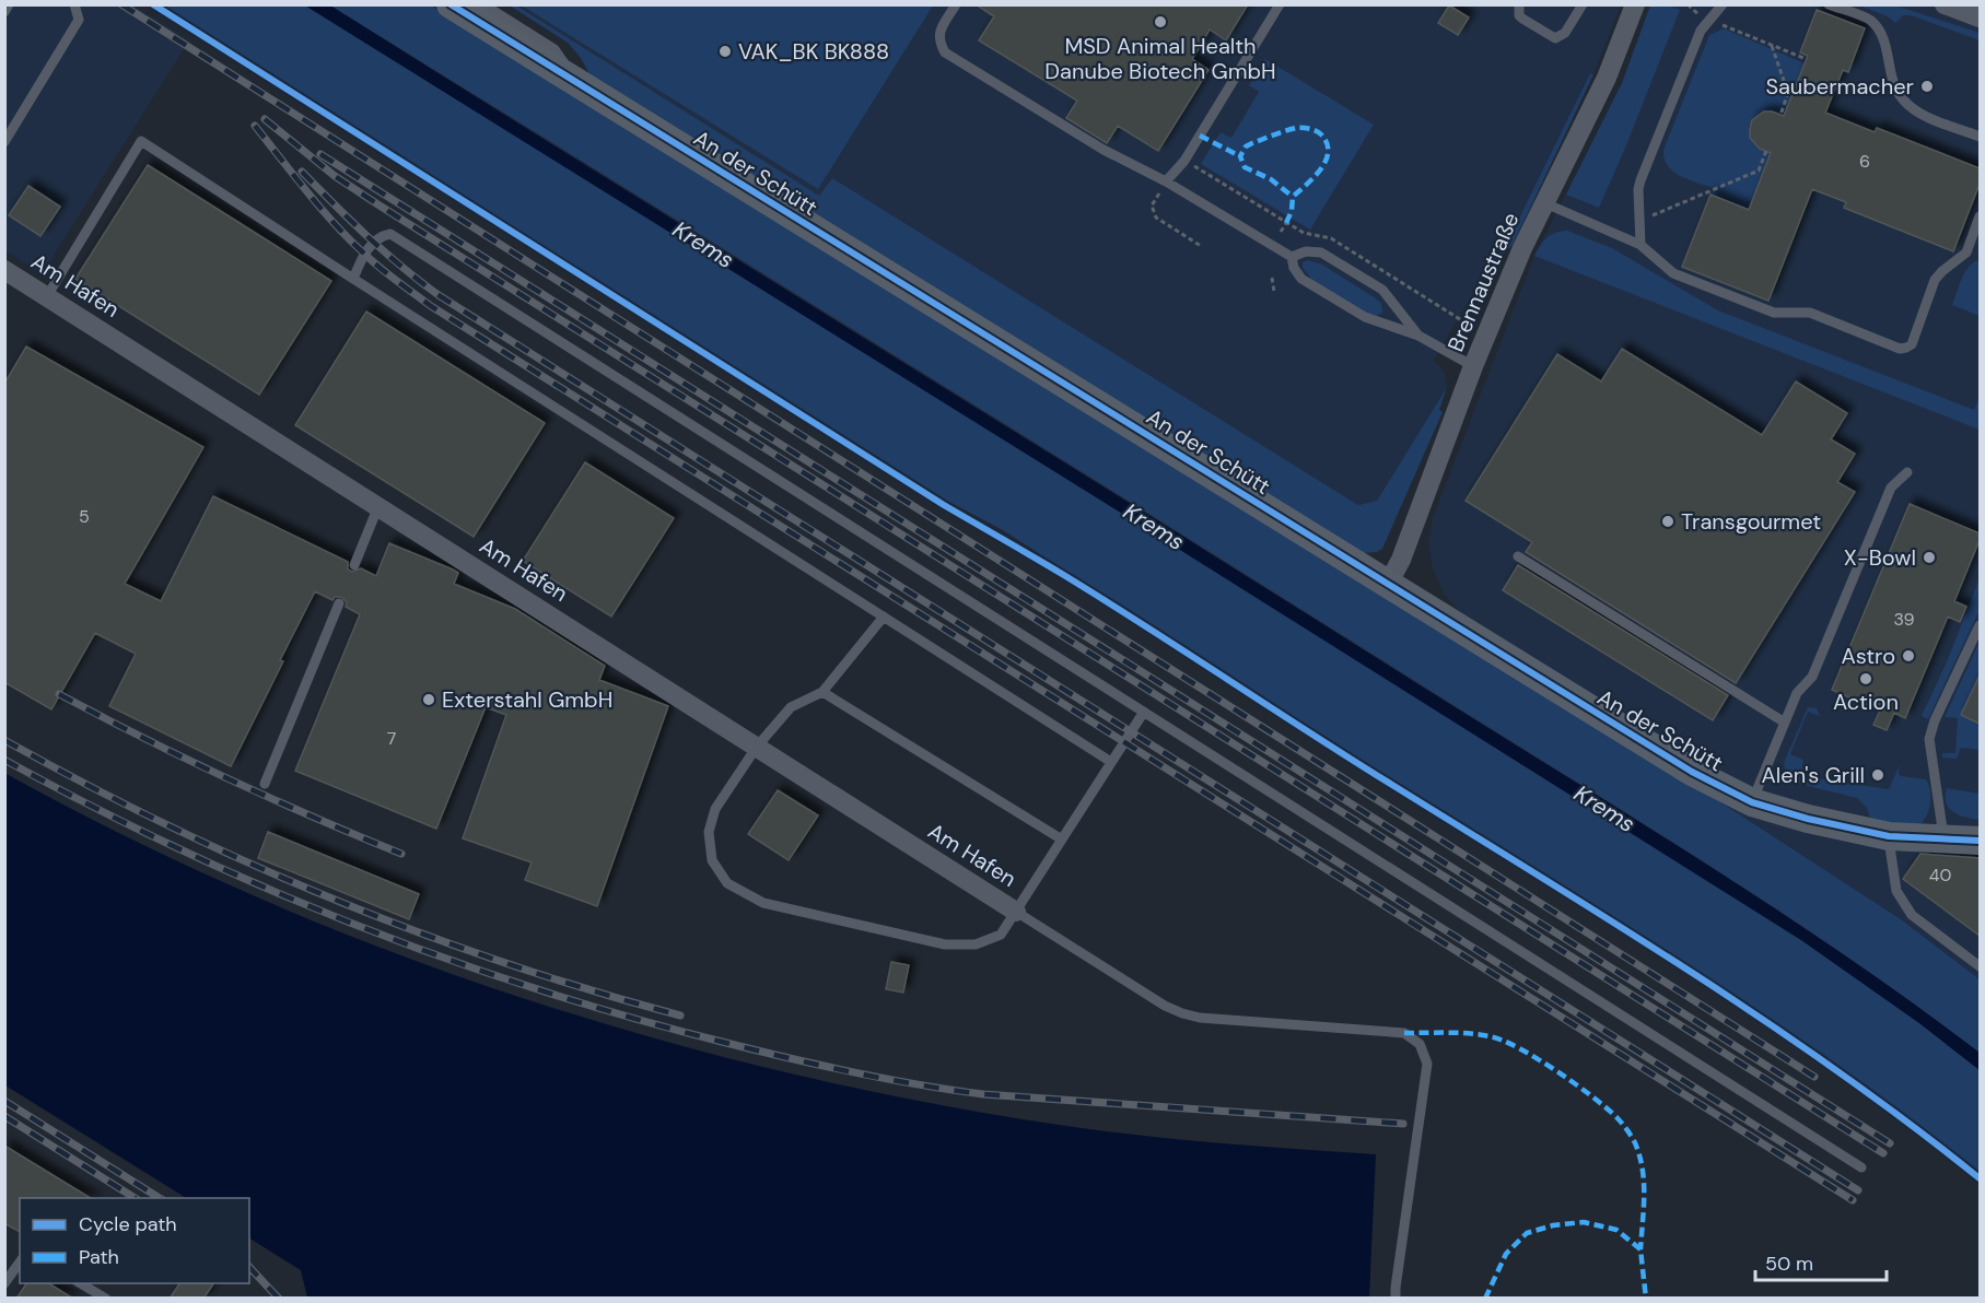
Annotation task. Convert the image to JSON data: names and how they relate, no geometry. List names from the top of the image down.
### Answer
{
  "streets": {
    "street": ["An der Schütt", "Brennaustraße", "Am Hafen"]
  },
  "crossings": [
    ["An der Schütt", "Brennaustraße"]
  ],
  "water": ["Krems"],
  "places": [
    "MSD Animal Health Danube Biotech GmbH",
    "VAK_BK BK888",
    "Saubermacher",
    "Transgourmet",
    "X-Bowl",
    "Astro",
    "Action",
    "Exterstahl GmbH",
    "Alen's Grill"
  ],
  "house_numbers": [
    "6",
    "5",
    "39",
    "7",
    "40"
  ],
  "legend": ["Cycle path", "Path"],
  "scale_bar": "50 m"
}
